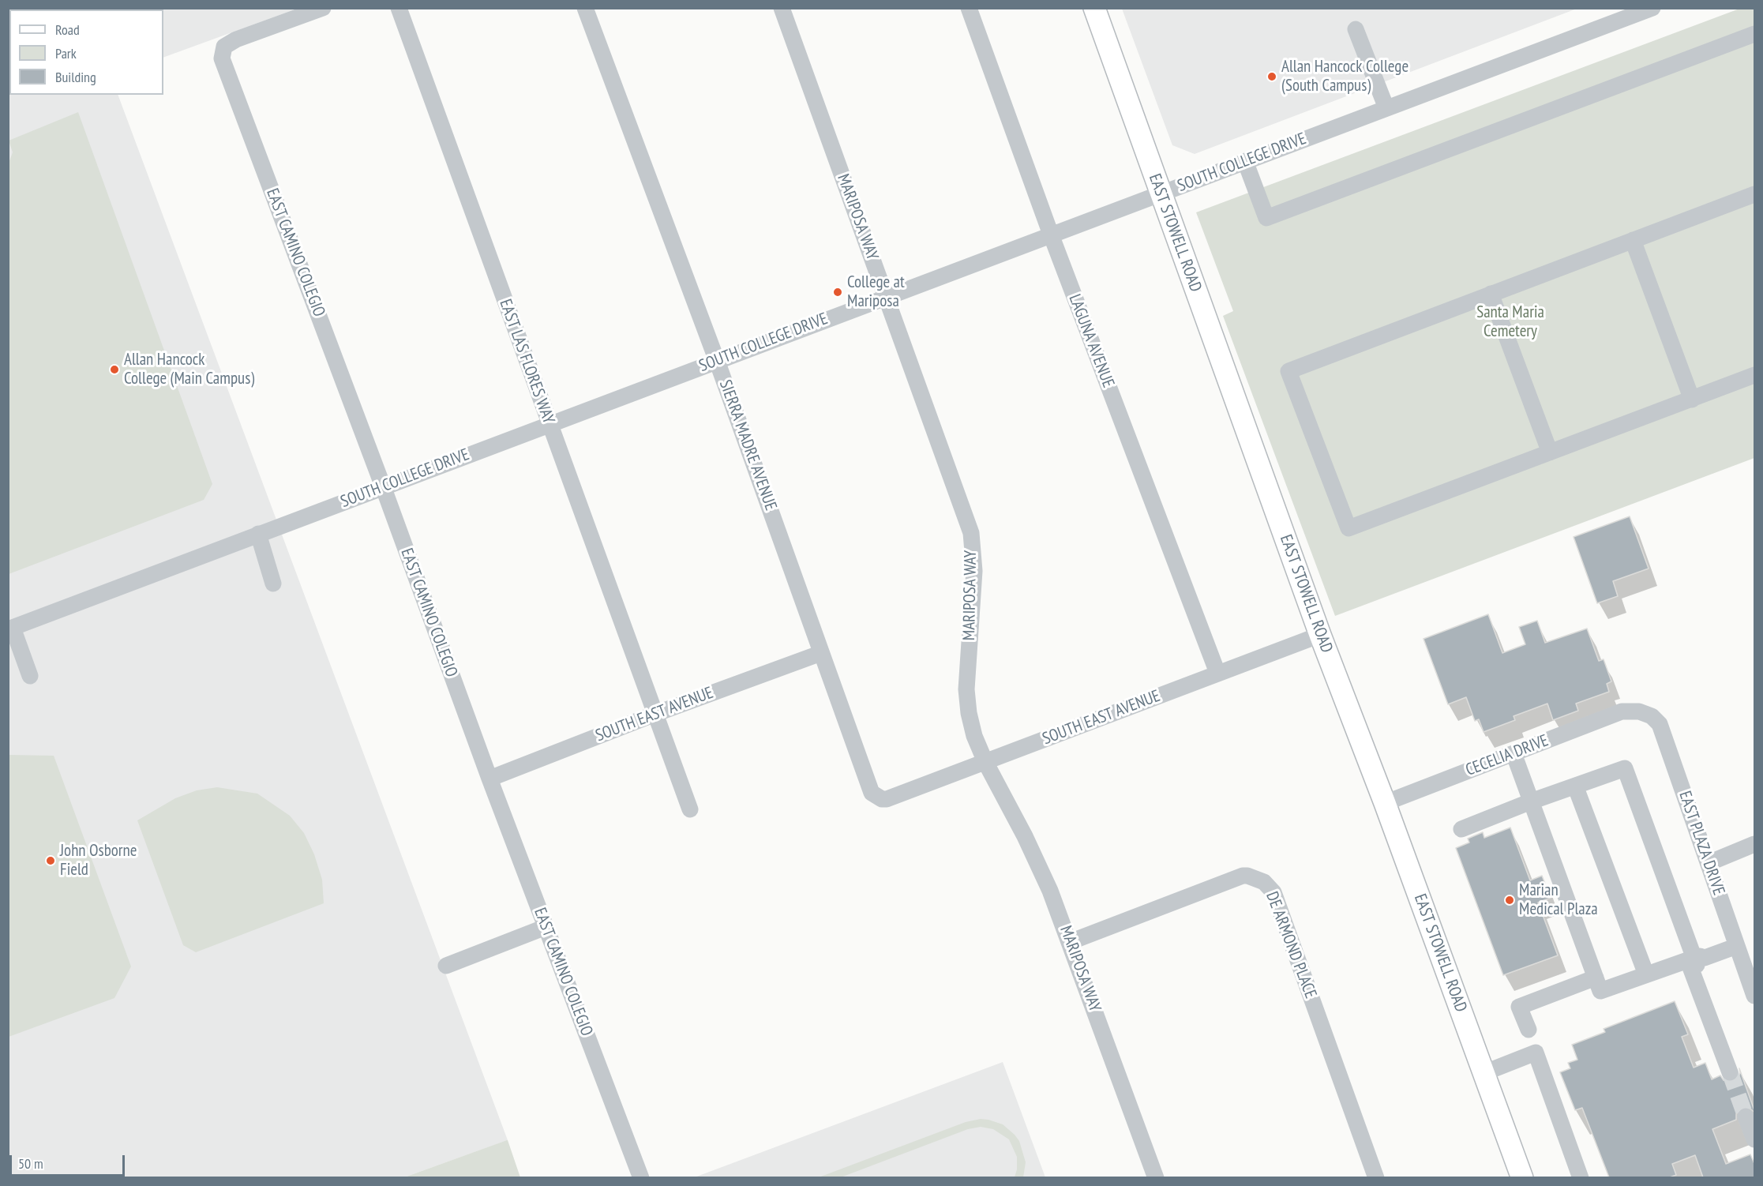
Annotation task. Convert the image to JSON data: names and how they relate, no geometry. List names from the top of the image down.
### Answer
{
  "streets": {
    "main road": ["EAST STOWELL ROAD"],
    "street": [
      "SOUTH COLLEGE DRIVE",
      "MARIPOSA WAY",
      "EAST CAMINO COLEGIO",
      "LAGUNA AVENUE",
      "EAST LAS FLORES WAY",
      "SIERRA MADRE AVENUE",
      "SOUTH EAST AVENUE",
      "CECELIA DRIVE",
      "EAST PLAZA DRIVE",
      "DE ARMOND PLACE"
    ]
  },
  "crossings": [
    ["SOUTH COLLEGE DRIVE", "MARIPOSA WAY"],
    ["SOUTH COLLEGE DRIVE", "EAST STOWELL ROAD"],
    ["SOUTH COLLEGE DRIVE", "EAST CAMINO COLEGIO"],
    ["SOUTH COLLEGE DRIVE", "LAGUNA AVENUE"],
    ["SOUTH COLLEGE DRIVE", "EAST LAS FLORES WAY"],
    ["SOUTH COLLEGE DRIVE", "SIERRA MADRE AVENUE"],
    ["MARIPOSA WAY", "SOUTH EAST AVENUE"],
    ["MARIPOSA WAY", "DE ARMOND PLACE"],
    ["EAST STOWELL ROAD", "SOUTH EAST AVENUE"],
    ["EAST STOWELL ROAD", "CECELIA DRIVE"],
    ["EAST CAMINO COLEGIO", "SOUTH EAST AVENUE"],
    ["LAGUNA AVENUE", "SOUTH EAST AVENUE"],
    ["EAST LAS FLORES WAY", "SOUTH EAST AVENUE"],
    ["SIERRA MADRE AVENUE", "SOUTH EAST AVENUE"],
    ["CECELIA DRIVE", "EAST PLAZA DRIVE"]
  ],
  "parks": ["Santa Maria Cemetery"],
  "places": [
    "Allan Hancock College (South Campus)",
    "College at Mariposa",
    "Allan Hancock College (Main Campus)",
    "John Osborne Field",
    "Marian Medical Plaza"
  ],
  "legend": ["Road", "Park", "Building"],
  "scale_bar": "50 m"
}
